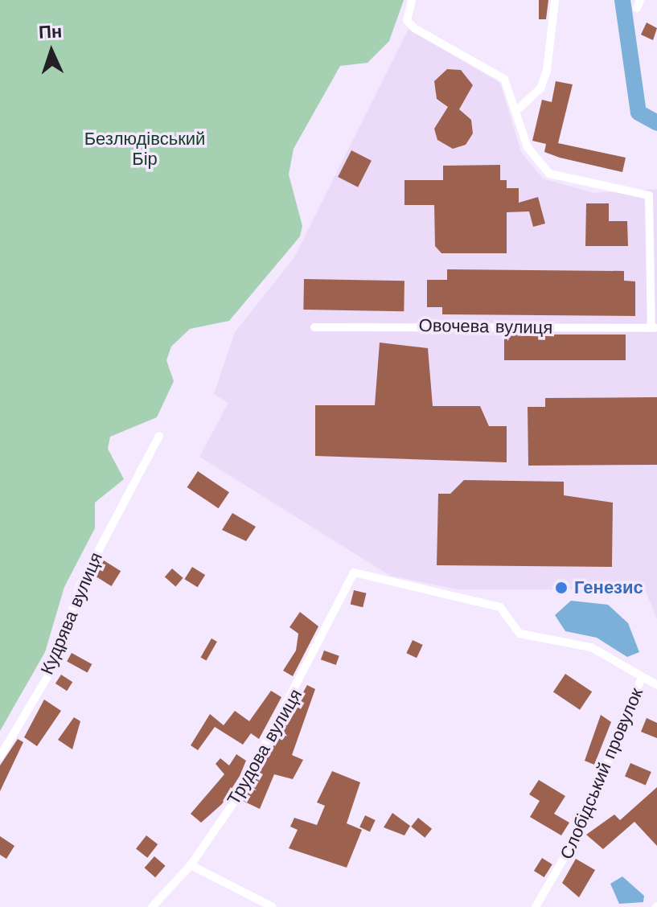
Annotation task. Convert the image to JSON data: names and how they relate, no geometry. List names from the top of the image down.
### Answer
{
  "streets": {
    "street": [
      "Овочева вулиця",
      "Кудрява вулиця",
      "Трудова вулиця",
      "Слобідський провулок"
    ]
  },
  "crossings": [
    ["Трудова вулиця", "Слобідський провулок"]
  ],
  "parks": ["Безлюдівський Бір"],
  "places": ["Генезис"],
  "north": "top"
}
